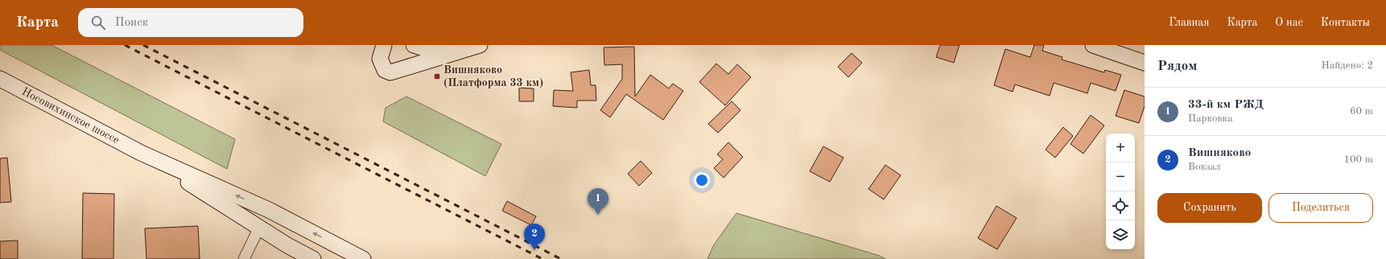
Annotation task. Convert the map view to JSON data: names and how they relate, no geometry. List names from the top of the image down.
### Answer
{
  "streets": {
    "main road": ["Носовихинское шоссе"]
  },
  "places": {
    "transit": ["Вишняково (Платформа 33 км)"]
  },
  "page": {
    "header": "Карта",
    "search": "Поиск",
    "nav": [
      "Главная",
      "Карта",
      "О нас",
      "Контакты"
    ],
    "heading": ["Рядом", "Найдено: 2"],
    "list": [
      {
        "mark": "1",
        "name": "33-й км РЖД",
        "note": "Парковка",
        "value": "60 m"
      },
      {
        "mark": "2",
        "name": "Вишняково",
        "note": "Вокзал",
        "value": "100 m"
      }
    ],
    "map_buttons": ["+", "−"],
    "buttons": ["Сохранить", "Поделиться"],
    "pins": ["1", "2"]
  }
}
